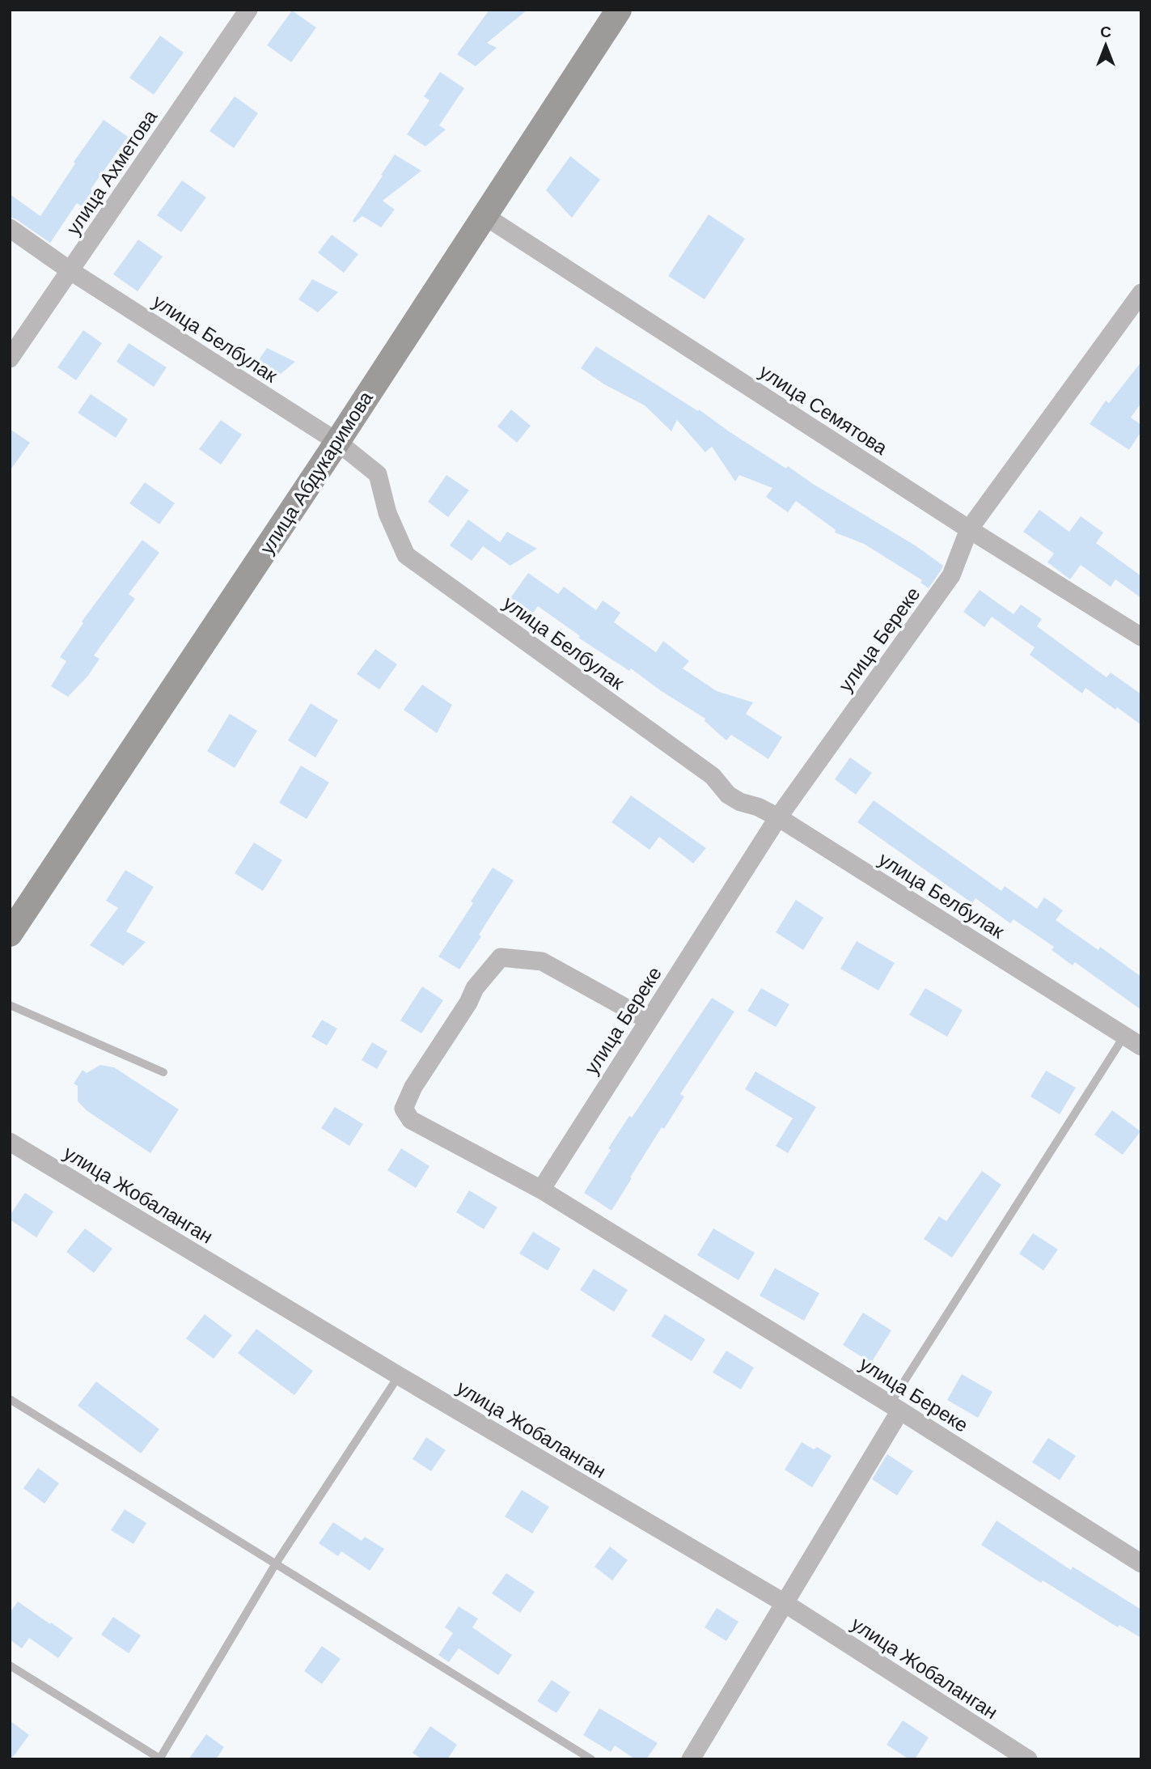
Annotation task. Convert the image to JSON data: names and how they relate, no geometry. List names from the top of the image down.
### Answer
{
  "streets": {
    "main road": ["улица Абдукаримова"],
    "street": [
      "улица Ахметова",
      "улица Белбулак",
      "улица Семятова",
      "улица Береке",
      "улица Жобаланган"
    ]
  },
  "crossings": [
    ["улица Ахметова", "улица Белбулак"],
    ["улица Белбулак", "улица Абдукаримова"],
    ["улица Белбулак", "улица Береке"],
    ["улица Семятова", "улица Абдукаримова"],
    ["улица Семятова", "улица Береке"]
  ],
  "north": "top"
}
